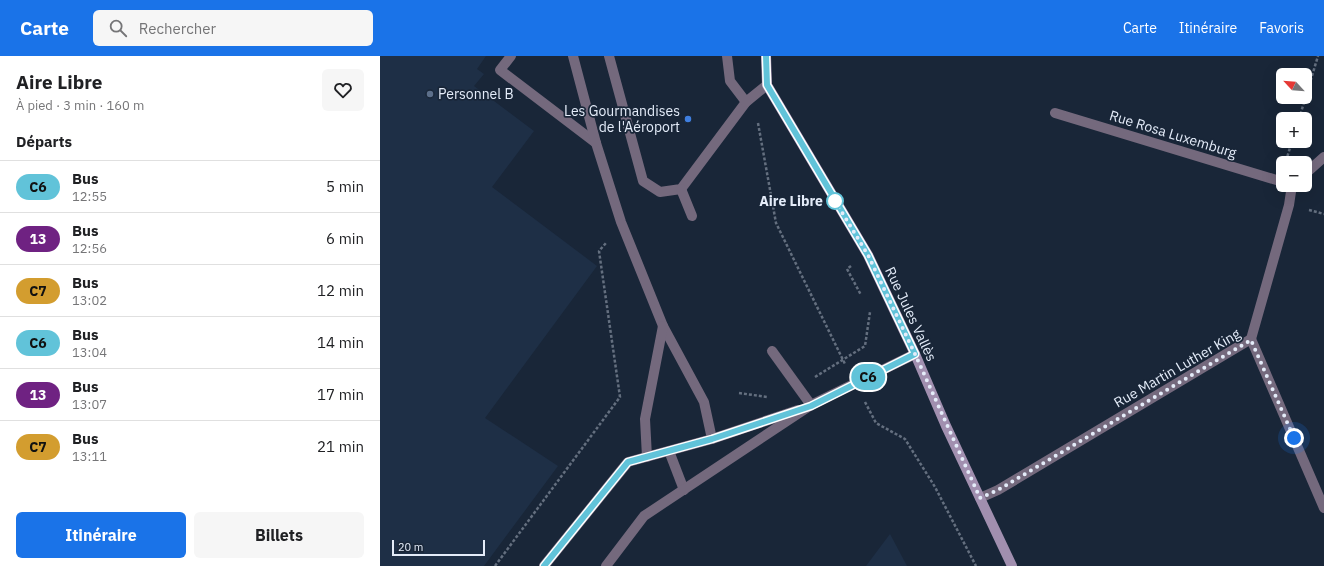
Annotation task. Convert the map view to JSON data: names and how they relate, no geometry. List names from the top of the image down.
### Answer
{
  "streets": {
    "street": ["Rue Rosa Luxemburg", "Rue Jules Vallès", "Rue Martin Luther King"]
  },
  "crossings": [
    ["Rue Jules Vallès", "Rue Martin Luther King"]
  ],
  "places": ["Personnel B", "Les Gourmandises de l'Aéroport", "Aire Libre"],
  "lines": ["bus line C6"],
  "scale_bar": "20 m",
  "north": "top left",
  "page": {
    "header": "Carte",
    "search": "Rechercher",
    "nav": ["Carte", "Itinéraire", "Favoris"],
    "heading": [
      ["Aire Libre", "À pied · 3 min · 160 m"],
      "Départs"
    ],
    "on_map": "C6",
    "map_buttons": ["+", "−"],
    "list": [
      {
        "mark": "C6",
        "name": "Bus",
        "note": "12:55",
        "value": "5 min"
      },
      {
        "mark": "13",
        "name": "Bus",
        "note": "12:56",
        "value": "6 min"
      },
      {
        "mark": "C7",
        "name": "Bus",
        "note": "13:02",
        "value": "12 min"
      },
      {
        "mark": "C6",
        "name": "Bus",
        "note": "13:04",
        "value": "14 min"
      },
      {
        "mark": "13",
        "name": "Bus",
        "note": "13:07",
        "value": "17 min"
      },
      {
        "mark": "C7",
        "name": "Bus",
        "note": "13:11",
        "value": "21 min"
      }
    ],
    "buttons": ["Itinéraire", "Billets"],
    "scale": "20 m"
  }
}
